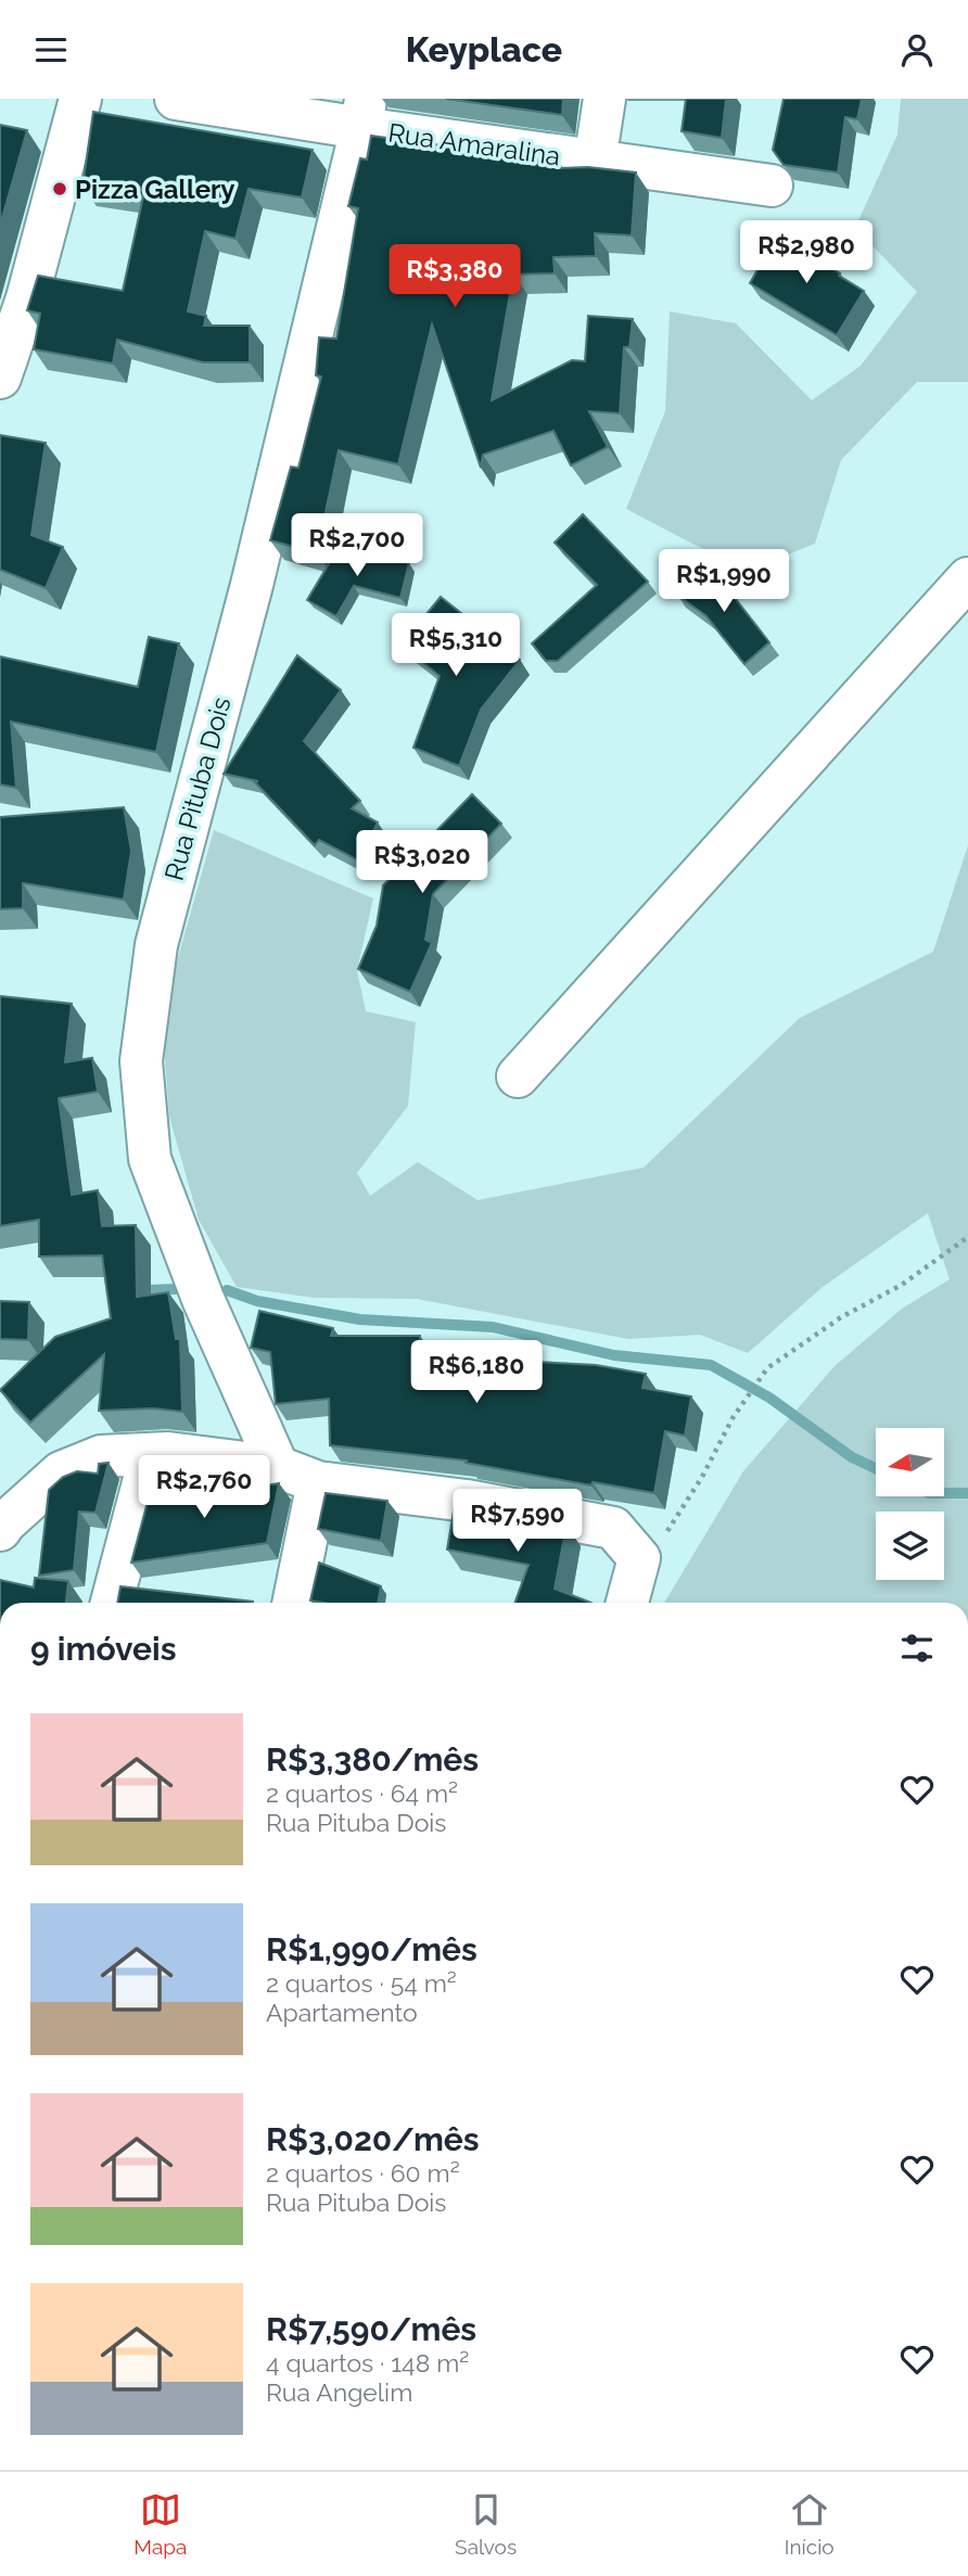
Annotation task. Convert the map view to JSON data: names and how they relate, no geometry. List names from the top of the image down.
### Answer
{
  "streets": {
    "street": ["Rua Amaralina", "Rua Pituba Dois"]
  },
  "crossings": [
    ["Rua Amaralina", "Rua Pituba Dois"]
  ],
  "places": ["Pizza Gallery"],
  "north": "left",
  "page": {
    "header": "Keyplace",
    "price": [
      "R$2,980",
      "R$3,380",
      "R$2,700",
      "R$1,990",
      "R$5,310",
      "R$3,020",
      "R$6,180",
      "R$2,760",
      "R$7,590"
    ],
    "heading": "9 imóveis",
    "list": [
      {
        "name": "R$3,380/mês",
        "note": "2 quartos · 64 m² · Rua Pituba Dois"
      },
      {
        "name": "R$1,990/mês",
        "note": "2 quartos · 54 m² · Apartamento"
      },
      {
        "name": "R$3,020/mês",
        "note": "2 quartos · 60 m² · Rua Pituba Dois"
      },
      {
        "name": "R$7,590/mês",
        "note": "4 quartos · 148 m² · Rua Angelim"
      }
    ],
    "tabs": ["Mapa", "Salvos", "Início"]
  }
}
